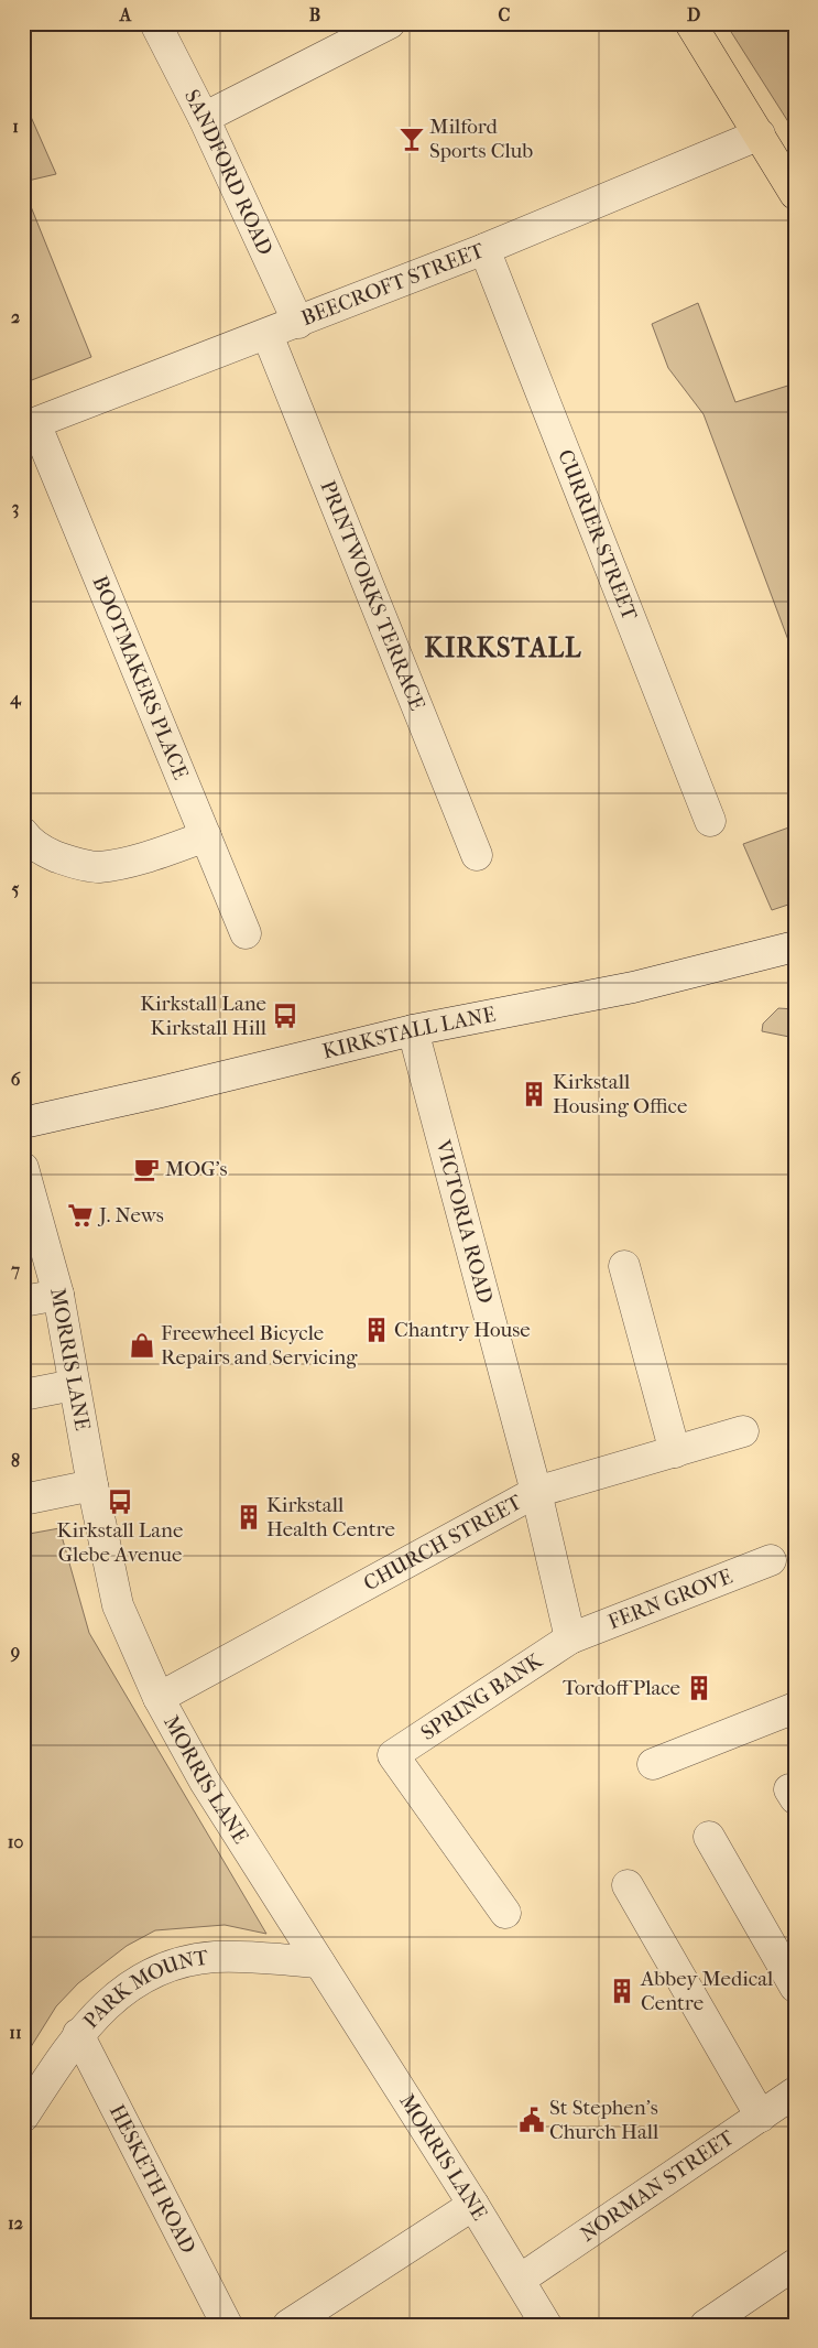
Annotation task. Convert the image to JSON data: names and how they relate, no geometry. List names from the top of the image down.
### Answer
{
  "streets": {
    "street": [
      "SANDFORD ROAD",
      "BEECROFT STREET",
      "CURRIER STREET",
      "PRINTWORKS TERRACE",
      "BOOTMAKERS PLACE",
      "KIRKSTALL LANE",
      "VICTORIA ROAD",
      "MORRIS LANE",
      "CHURCH STREET",
      "FERN GROVE",
      "SPRING BANK",
      "PARK MOUNT",
      "HESKETH ROAD",
      "NORMAN STREET"
    ]
  },
  "crossings": [
    ["SANDFORD ROAD", "BEECROFT STREET"],
    ["BEECROFT STREET", "CURRIER STREET"],
    ["BEECROFT STREET", "PRINTWORKS TERRACE"],
    ["BEECROFT STREET", "BOOTMAKERS PLACE"],
    ["KIRKSTALL LANE", "VICTORIA ROAD"],
    ["VICTORIA ROAD", "CHURCH STREET"],
    ["VICTORIA ROAD", "FERN GROVE"],
    ["VICTORIA ROAD", "SPRING BANK"],
    ["MORRIS LANE", "CHURCH STREET"],
    ["MORRIS LANE", "PARK MOUNT"],
    ["MORRIS LANE", "NORMAN STREET"],
    ["FERN GROVE", "SPRING BANK"],
    ["PARK MOUNT", "HESKETH ROAD"]
  ],
  "districts": ["KIRKSTALL"],
  "places": {
    "bar": ["Milford Sports Club"],
    "bus stop": ["Kirkstall Lane Kirkstall Hill", "Kirkstall Lane Glebe Avenue"],
    "building": [
      "Kirkstall Housing Office",
      "Chantry House",
      "Kirkstall Health Centre",
      "Tordoff Place",
      "Abbey Medical Centre"
    ],
    "cafe": ["MOG's"],
    "supermarket": ["J. News"],
    "shop": ["Freewheel Bicycle Repairs and Servicing"],
    "public building": ["St Stephen's Church Hall"]
  },
  "grid": {
    "columns": [
      "A",
      "B",
      "C",
      "D"
    ],
    "rows": [
      "1",
      "2",
      "3",
      "4",
      "5",
      "6",
      "7",
      "8",
      "9",
      "10",
      "11",
      "12"
    ]
  }
}
